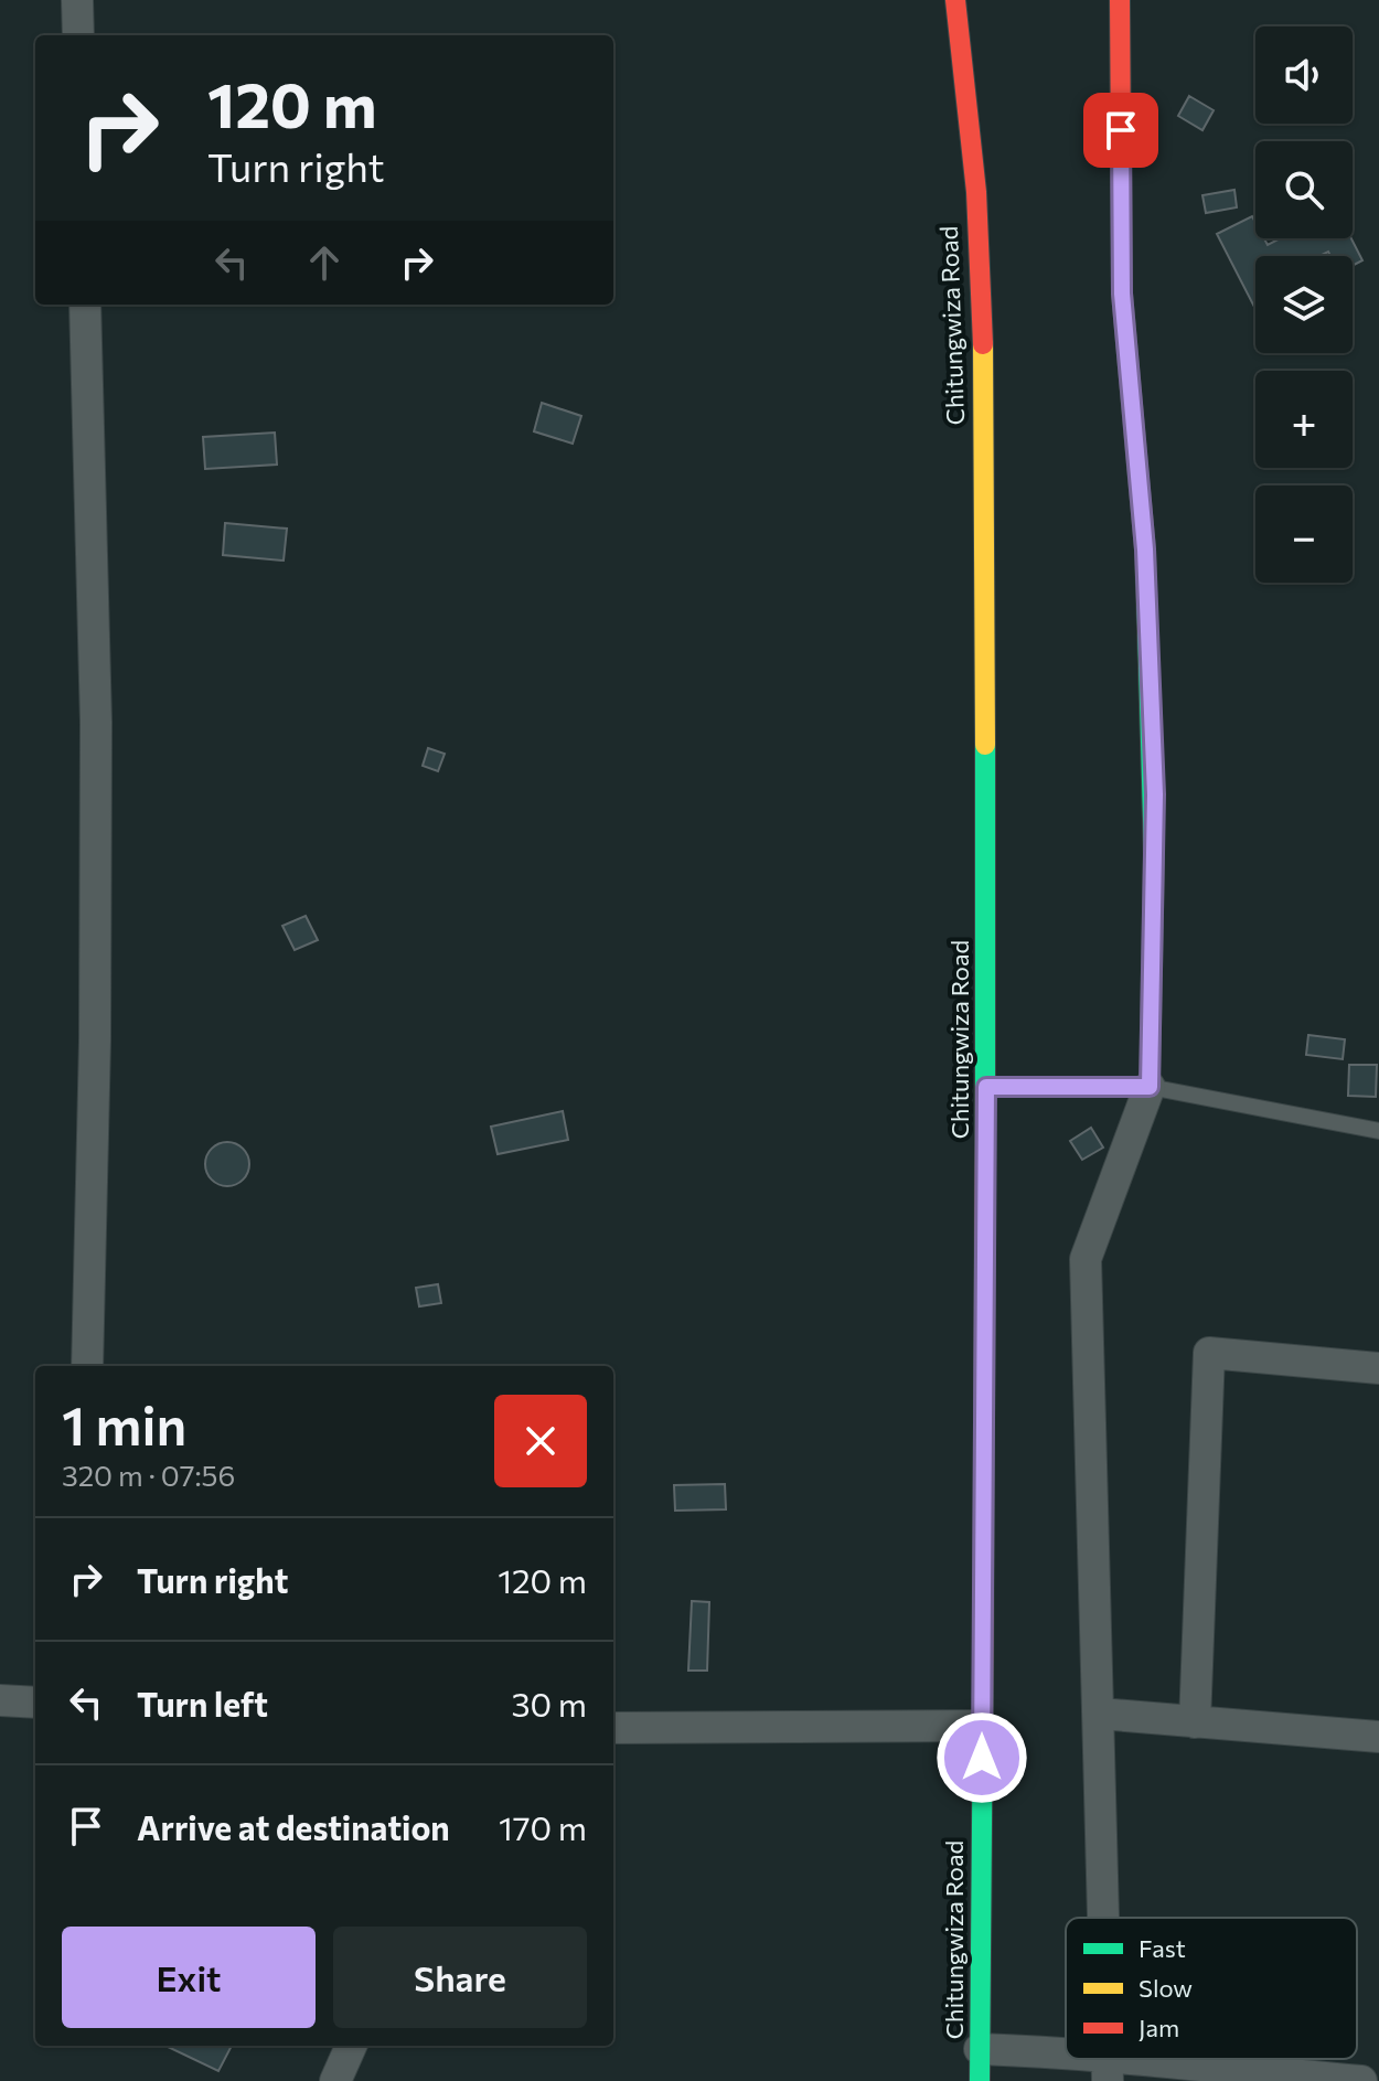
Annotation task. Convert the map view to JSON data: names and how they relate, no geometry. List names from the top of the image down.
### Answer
{
  "streets": {
    "main road": ["Chitungwiza Road"]
  },
  "legend": ["Fast", "Slow", "Jam"],
  "page": {
    "map_buttons": ["+", "−"],
    "turn": ["120 m", "Turn right"],
    "heading": ["1 min", "320 m · 07:56"],
    "list": [
      {
        "name": "Turn right",
        "value": "120 m"
      },
      {
        "name": "Turn left",
        "value": "30 m"
      },
      {
        "name": "Arrive at destination",
        "value": "170 m"
      }
    ],
    "buttons": ["Exit", "Share"]
  }
}
